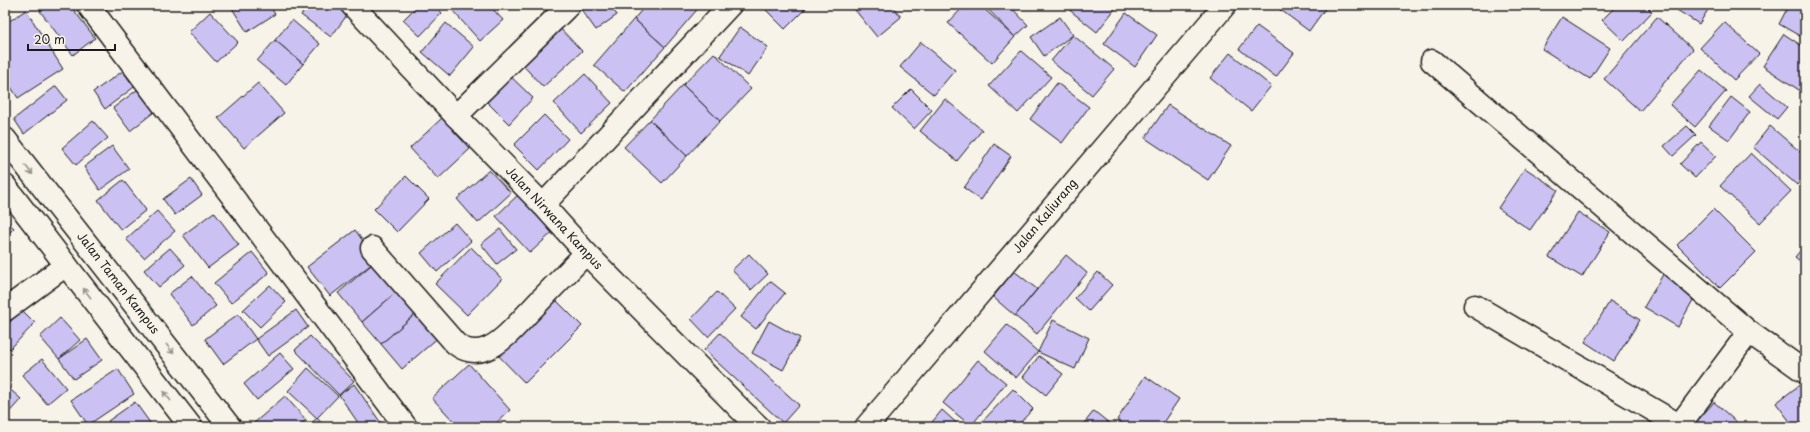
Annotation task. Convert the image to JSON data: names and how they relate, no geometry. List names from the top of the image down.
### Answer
{
  "streets": {
    "street": ["Jalan Kaliurang", "Jalan Nirwana Kampus", "Jalan Taman Kampus"]
  },
  "scale_bar": "20 m"
}
